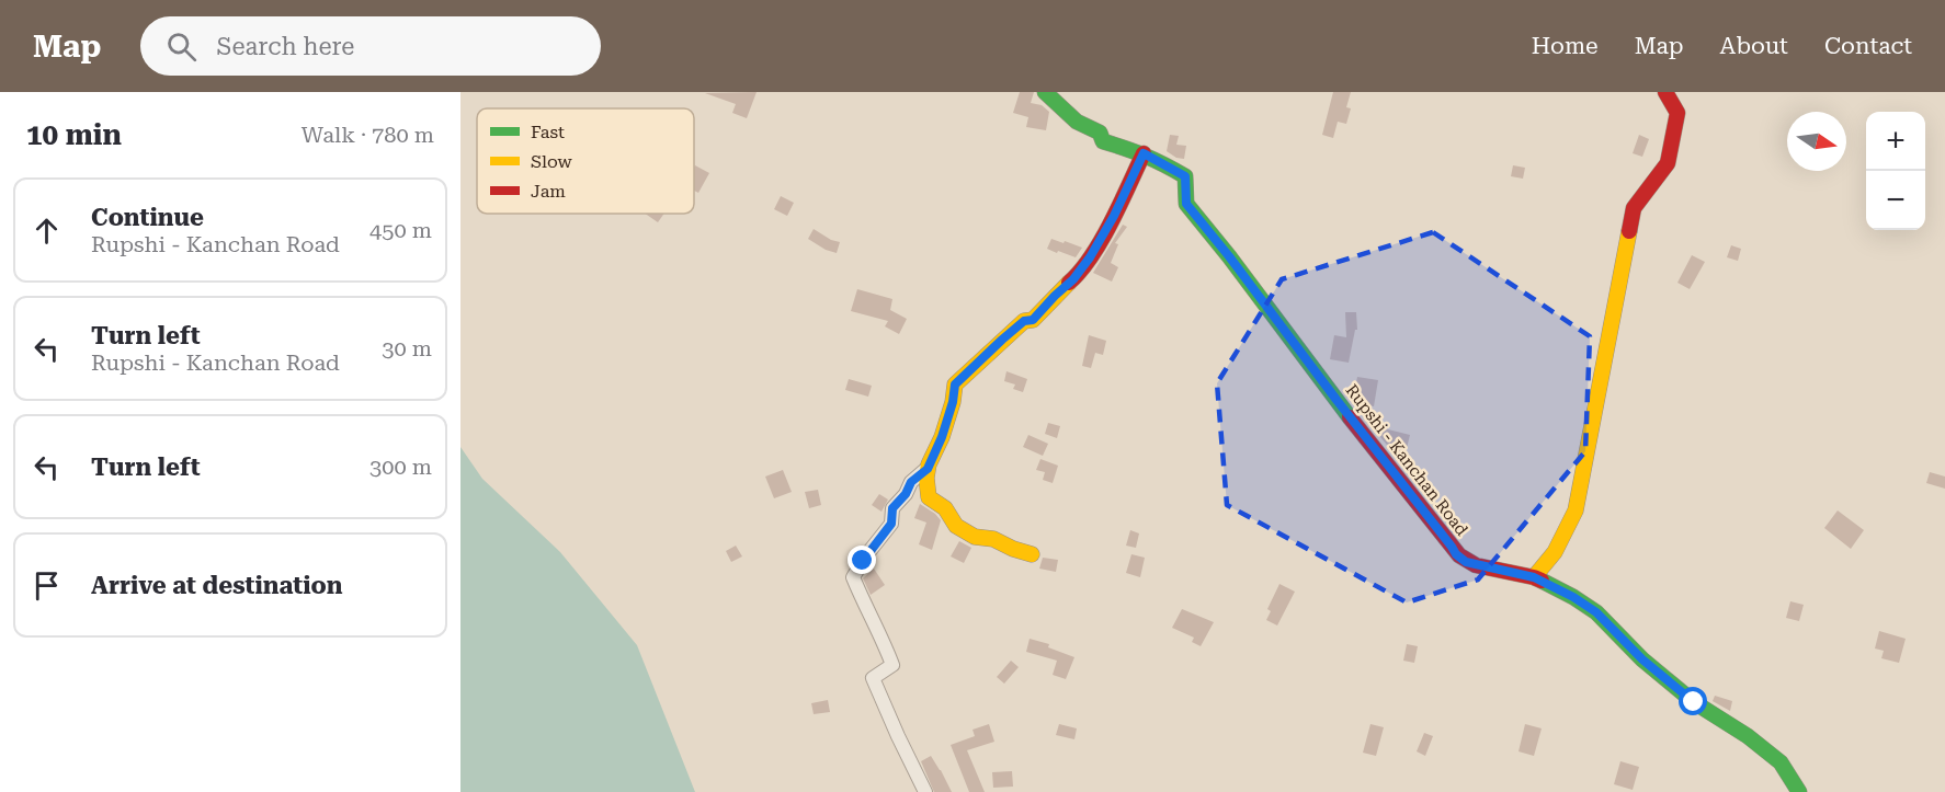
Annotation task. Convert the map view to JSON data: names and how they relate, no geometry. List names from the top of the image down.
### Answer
{
  "streets": {
    "street": ["Rupshi - Kanchan Road"]
  },
  "legend": ["Fast", "Slow", "Jam"],
  "north": "right",
  "page": {
    "header": "Map",
    "search": "Search here",
    "nav": [
      "Home",
      "Map",
      "About",
      "Contact"
    ],
    "heading": ["10 min", "Walk · 780 m"],
    "map_buttons": ["+", "−"],
    "list": [
      ["Continue", "Rupshi - Kanchan Road", "450 m"],
      ["Turn left", "Rupshi - Kanchan Road", "30 m"],
      ["Turn left", "300 m"],
      "Arrive at destination"
    ]
  }
}
